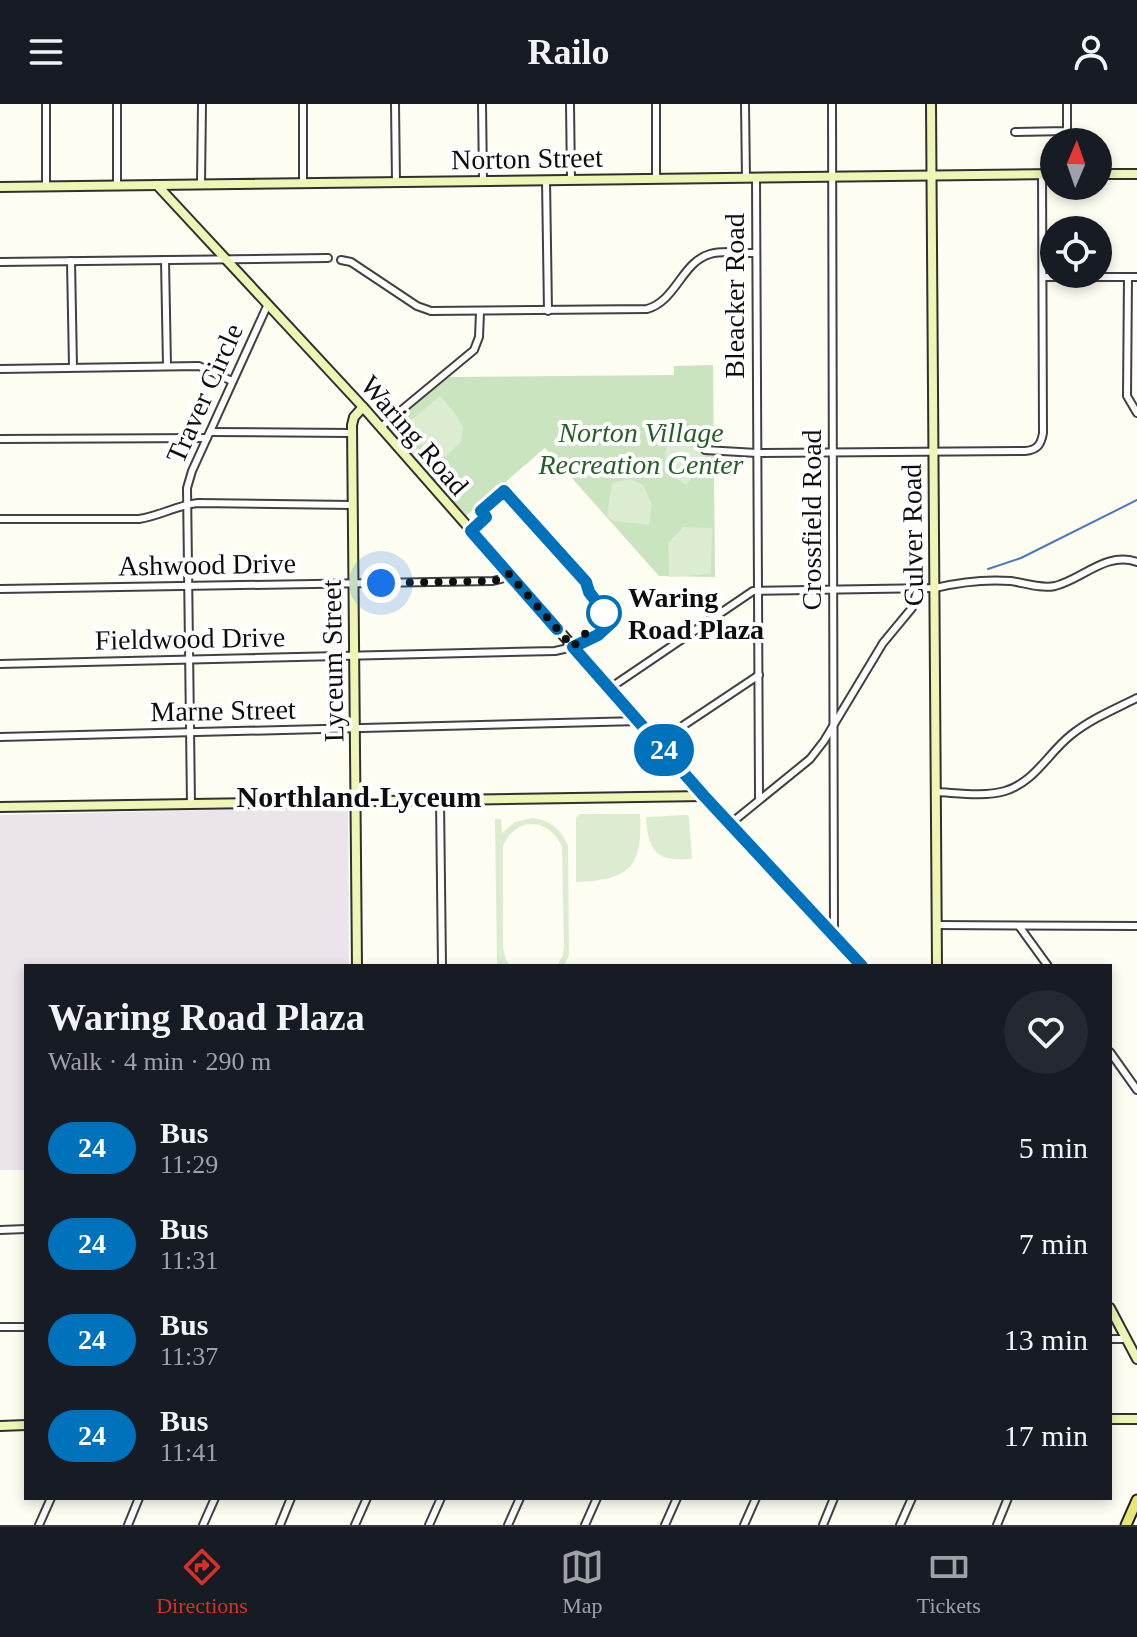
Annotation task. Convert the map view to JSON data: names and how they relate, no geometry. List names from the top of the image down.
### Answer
{
  "streets": {
    "street": [
      "Norton Street",
      "Bleacker Road",
      "Traver Circle",
      "Waring Road",
      "Crossfield Road",
      "Culver Road",
      "Ashwood Drive",
      "Fieldwood Drive",
      "Lyceum Street",
      "Marne Street"
    ]
  },
  "crossings": [
    ["Norton Street", "Bleacker Road"],
    ["Norton Street", "Waring Road"],
    ["Norton Street", "Crossfield Road"],
    ["Norton Street", "Culver Road"],
    ["Traver Circle", "Waring Road"],
    ["Waring Road", "Crossfield Road"],
    ["Waring Road", "Ashwood Drive"],
    ["Waring Road", "Fieldwood Drive"],
    ["Waring Road", "Lyceum Street"],
    ["Waring Road", "Marne Street"],
    ["Ashwood Drive", "Lyceum Street"],
    ["Fieldwood Drive", "Lyceum Street"],
    ["Lyceum Street", "Marne Street"]
  ],
  "districts": ["Northland-Lyceum"],
  "parks": ["Norton Village Recreation Center"],
  "places": ["Waring Road Plaza"],
  "lines": ["bus line 24"],
  "north": "top",
  "page": {
    "header": "Railo",
    "on_map": "24",
    "heading": ["Waring Road Plaza", "Walk · 4 min · 290 m"],
    "list": [
      {
        "mark": "24",
        "name": "Bus",
        "note": "11:29",
        "value": "5 min"
      },
      {
        "mark": "24",
        "name": "Bus",
        "note": "11:31",
        "value": "7 min"
      },
      {
        "mark": "24",
        "name": "Bus",
        "note": "11:37",
        "value": "13 min"
      },
      {
        "mark": "24",
        "name": "Bus",
        "note": "11:41",
        "value": "17 min"
      }
    ],
    "tabs": ["Directions", "Map", "Tickets"]
  }
}
